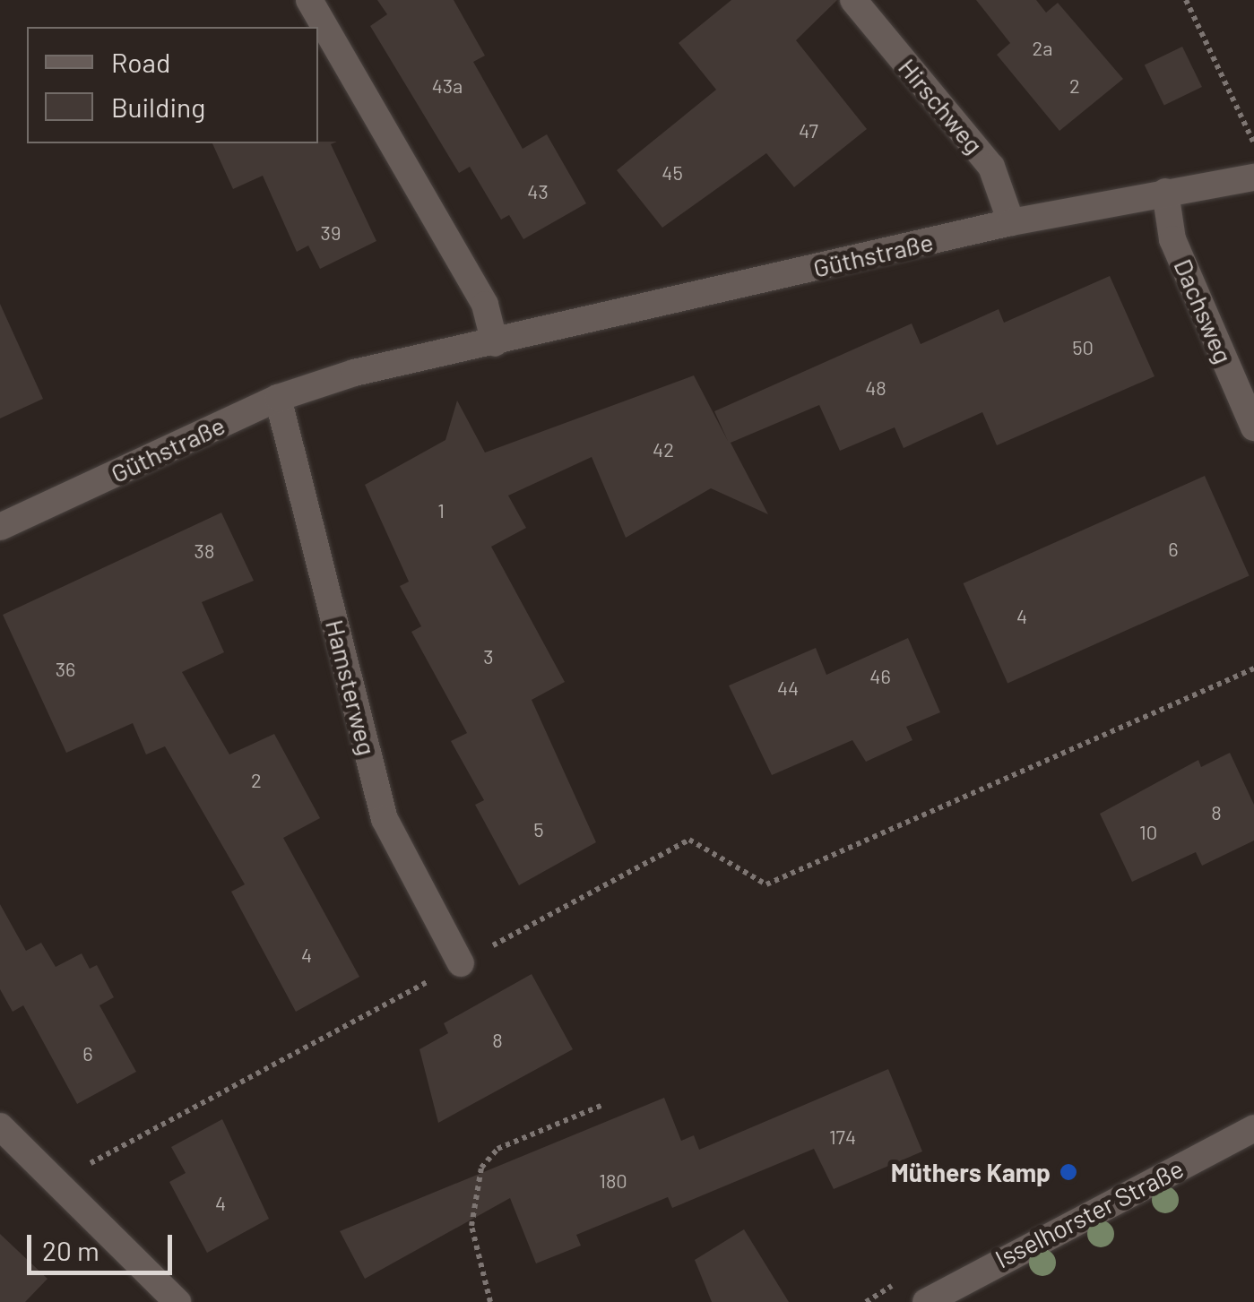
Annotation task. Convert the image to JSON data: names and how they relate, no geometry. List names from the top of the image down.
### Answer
{
  "streets": {
    "street": [
      "Hirschweg",
      "Güthstraße",
      "Dachsweg",
      "Hamsterweg",
      "Isselhorster Straße"
    ]
  },
  "crossings": [
    ["Hirschweg", "Güthstraße"],
    ["Güthstraße", "Dachsweg"],
    ["Güthstraße", "Hamsterweg"]
  ],
  "places": ["Müthers Kamp"],
  "house_numbers": [
    "2a",
    "43a",
    "2",
    "47",
    "45",
    "43",
    "39",
    "50",
    "48",
    "42",
    "1",
    "6",
    "38",
    "4",
    "3",
    "36",
    "46",
    "44",
    "2",
    "8",
    "5",
    "10",
    "4",
    "8",
    "6",
    "174",
    "180",
    "4"
  ],
  "legend": ["Road", "Building"],
  "scale_bar": "20 m"
}
